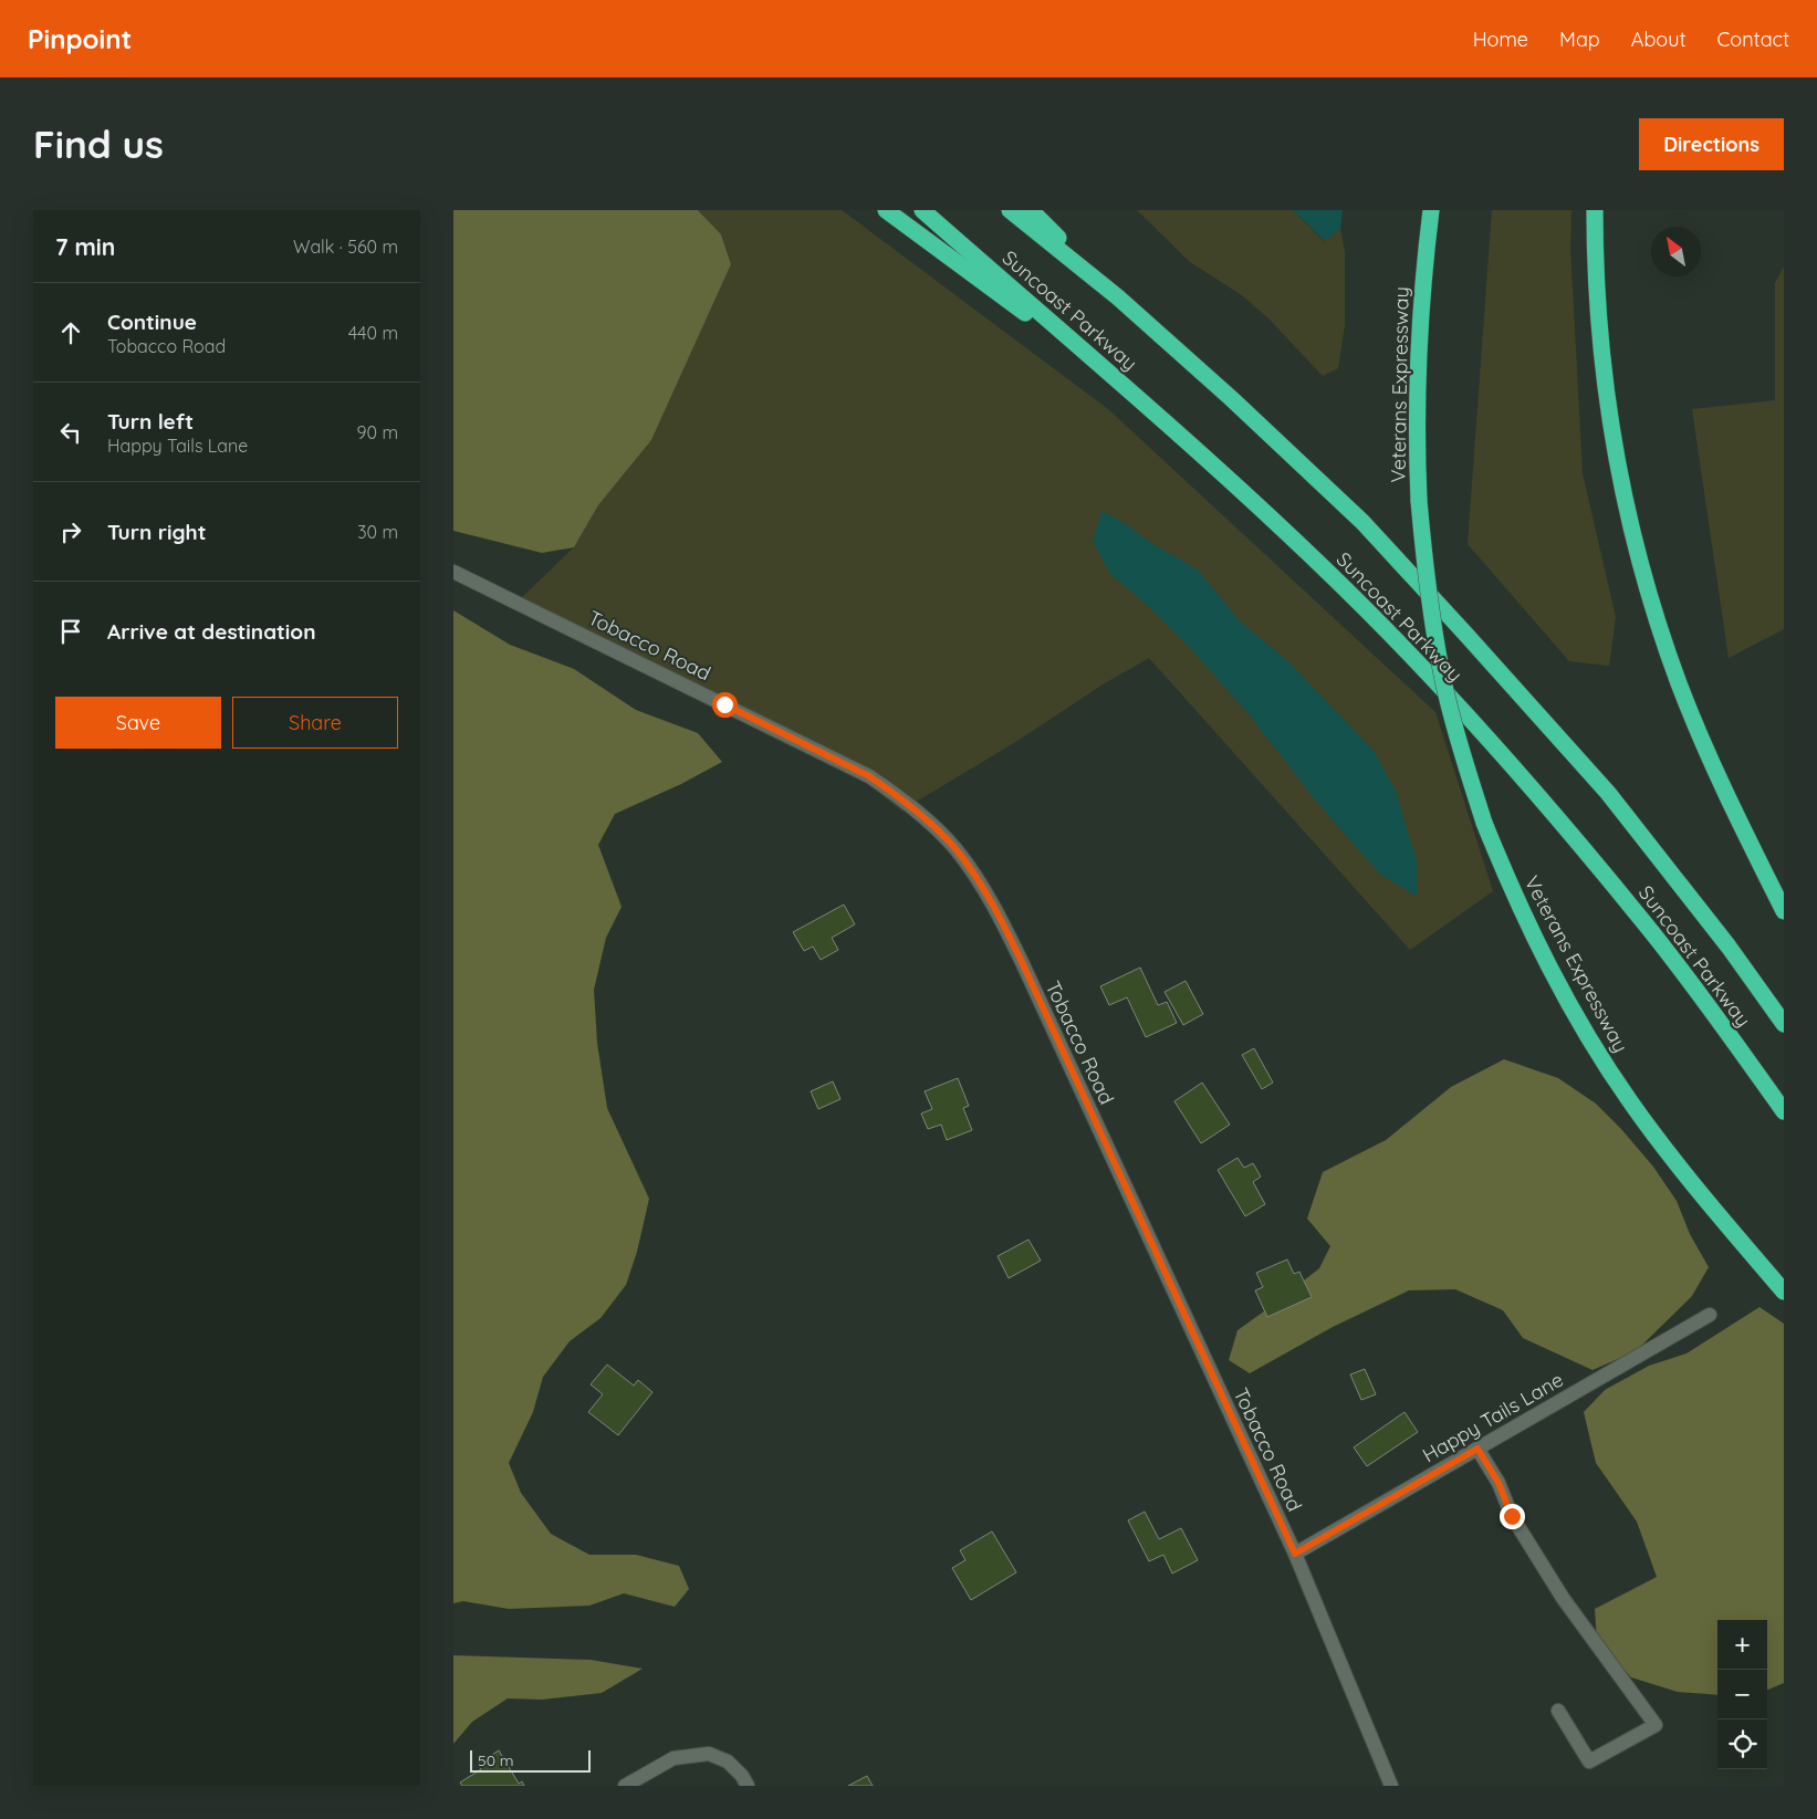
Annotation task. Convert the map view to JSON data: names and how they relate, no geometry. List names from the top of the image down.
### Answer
{
  "streets": {
    "highway": ["Suncoast Parkway", "Veterans Expressway"],
    "street": ["Tobacco Road", "Happy Tails Lane"]
  },
  "crossings": [
    ["Tobacco Road", "Happy Tails Lane"]
  ],
  "scale_bar": "50 m",
  "north": "top left",
  "page": {
    "header": "Pinpoint",
    "nav": [
      "Home",
      "Map",
      "About",
      "Contact"
    ],
    "buttons": [
      "Directions",
      ["Save", "Share"]
    ],
    "title": "Find us",
    "heading": ["7 min", "Walk · 560 m"],
    "list": [
      ["Continue", "Tobacco Road", "440 m"],
      ["Turn left", "Happy Tails Lane", "90 m"],
      ["Turn right", "30 m"],
      "Arrive at destination"
    ],
    "map_buttons": ["+", "−"],
    "scale": "50 m"
  }
}
